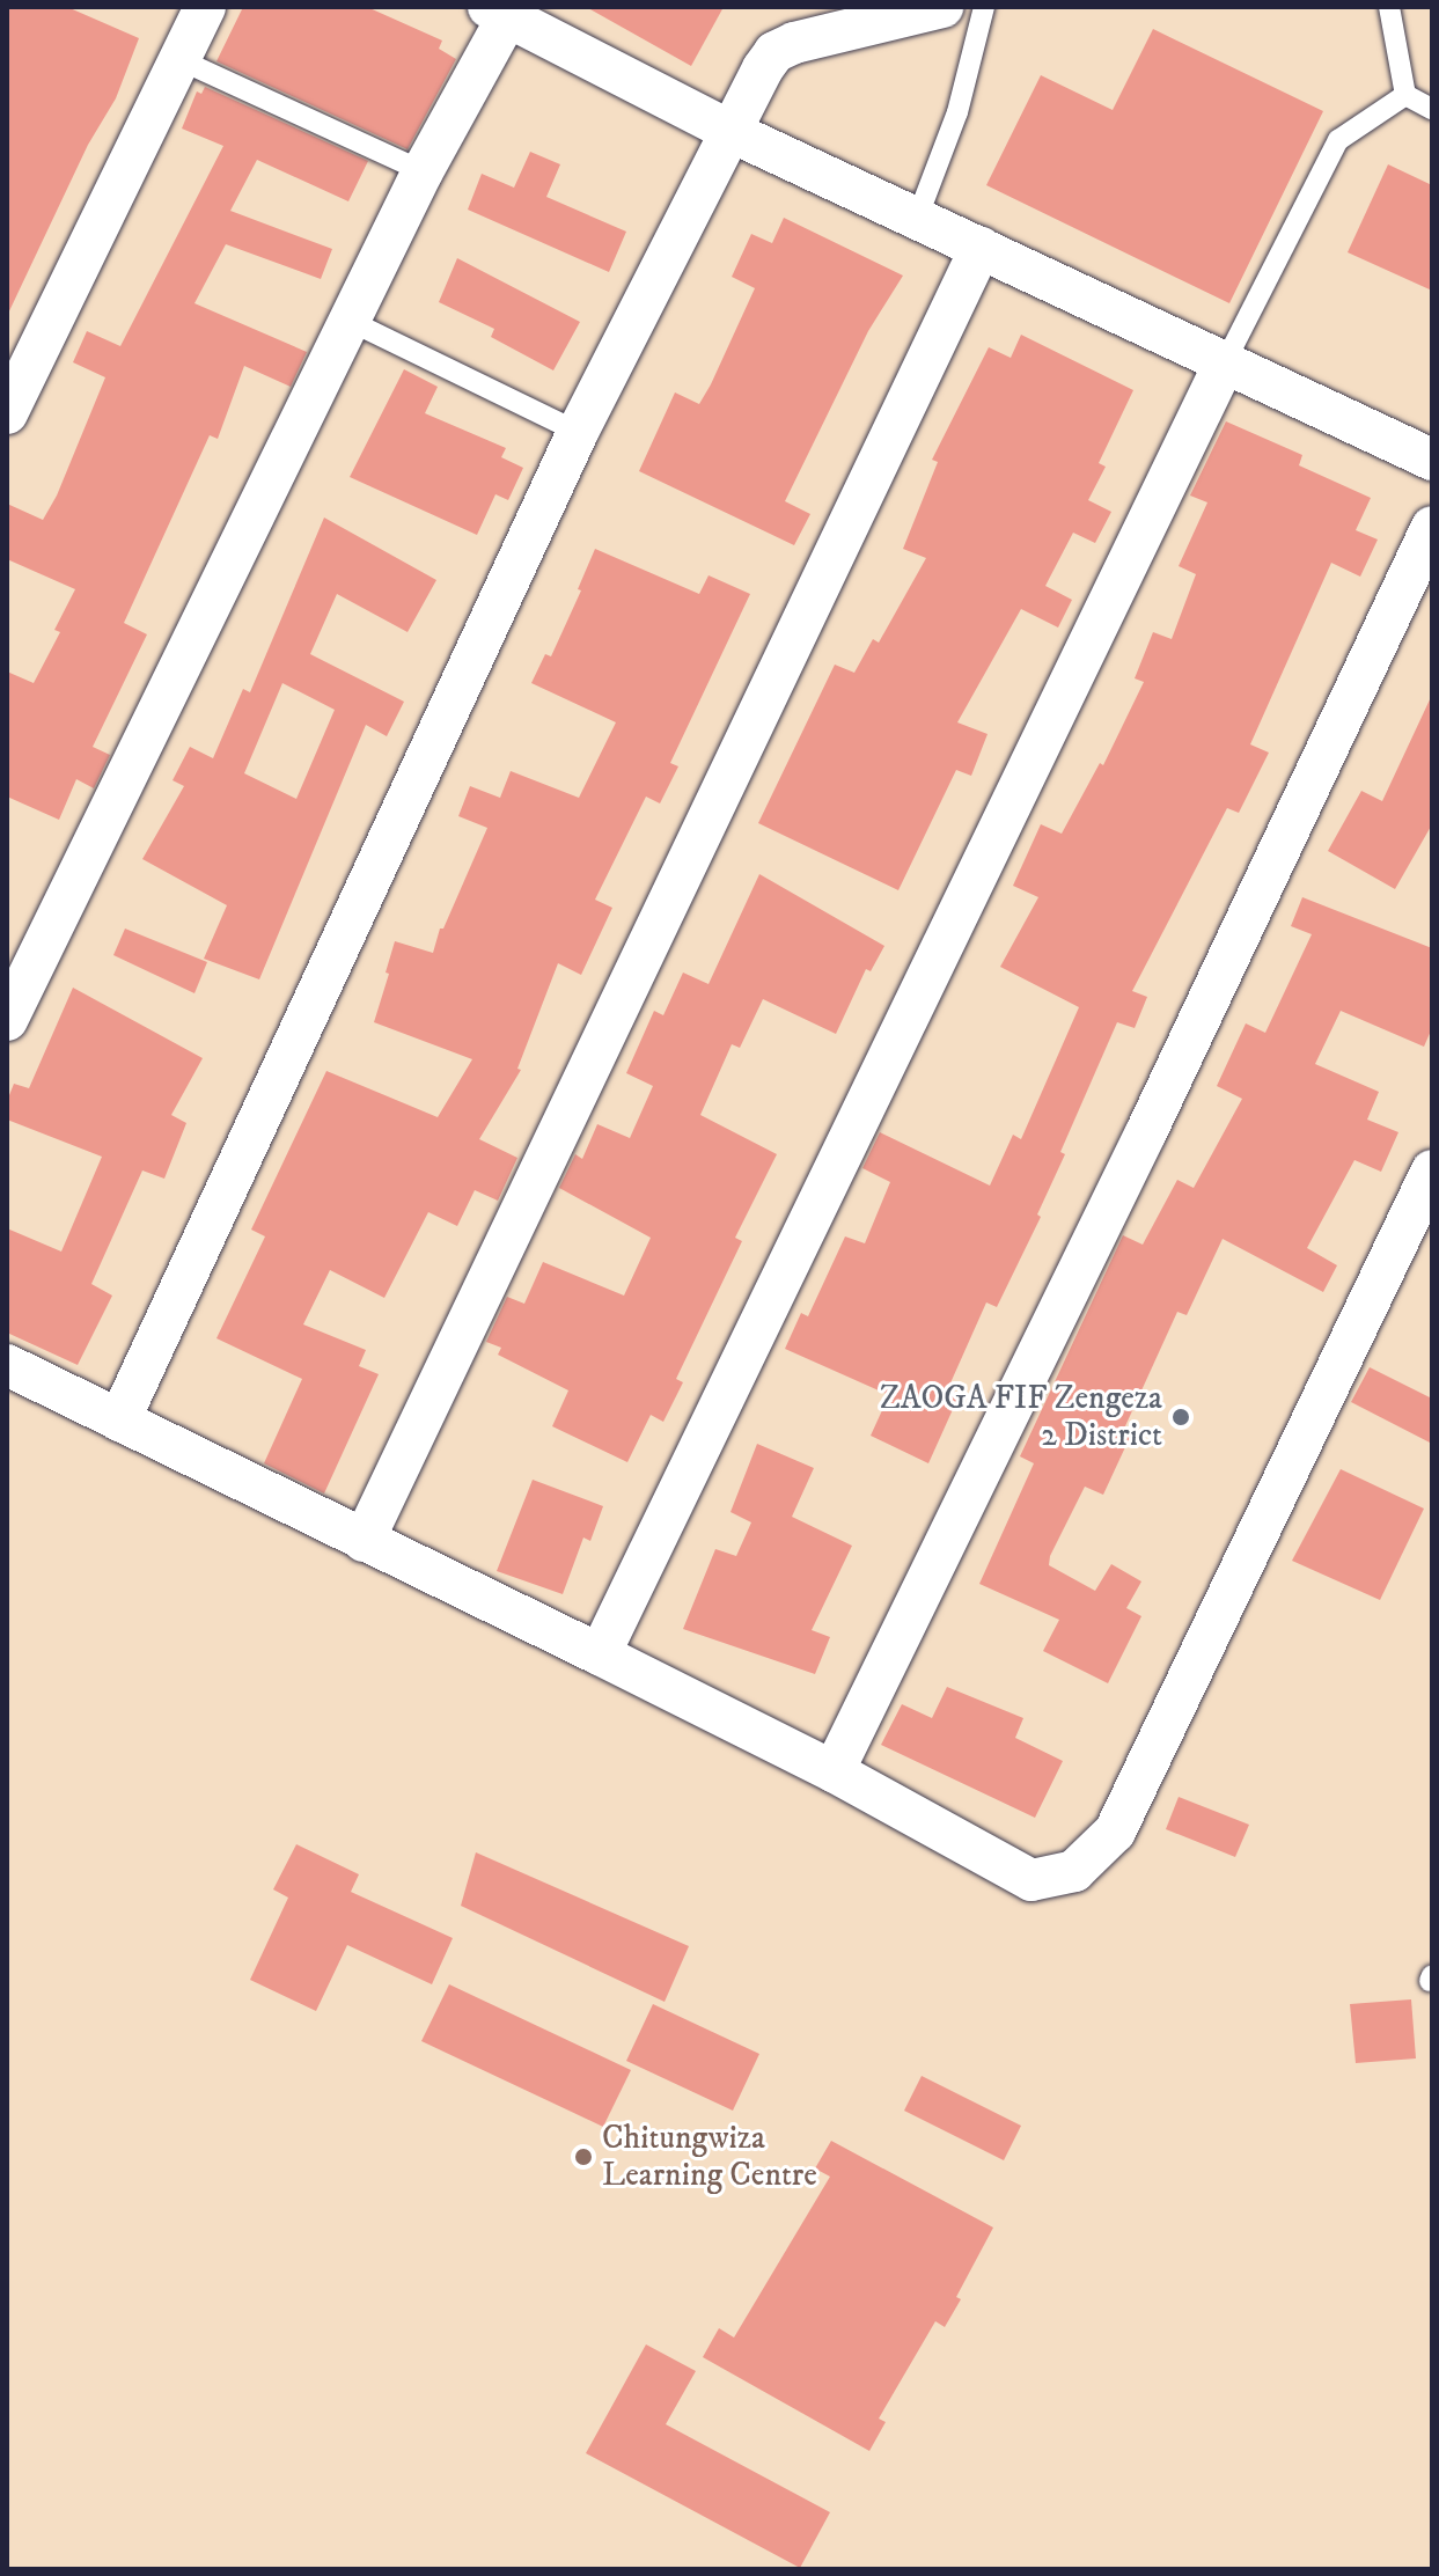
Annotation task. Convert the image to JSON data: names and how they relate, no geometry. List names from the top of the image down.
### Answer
{
  "places": ["ZAOGA FIF Zengeza 2 District", "Chitungwiza Learning Centre"]
}
